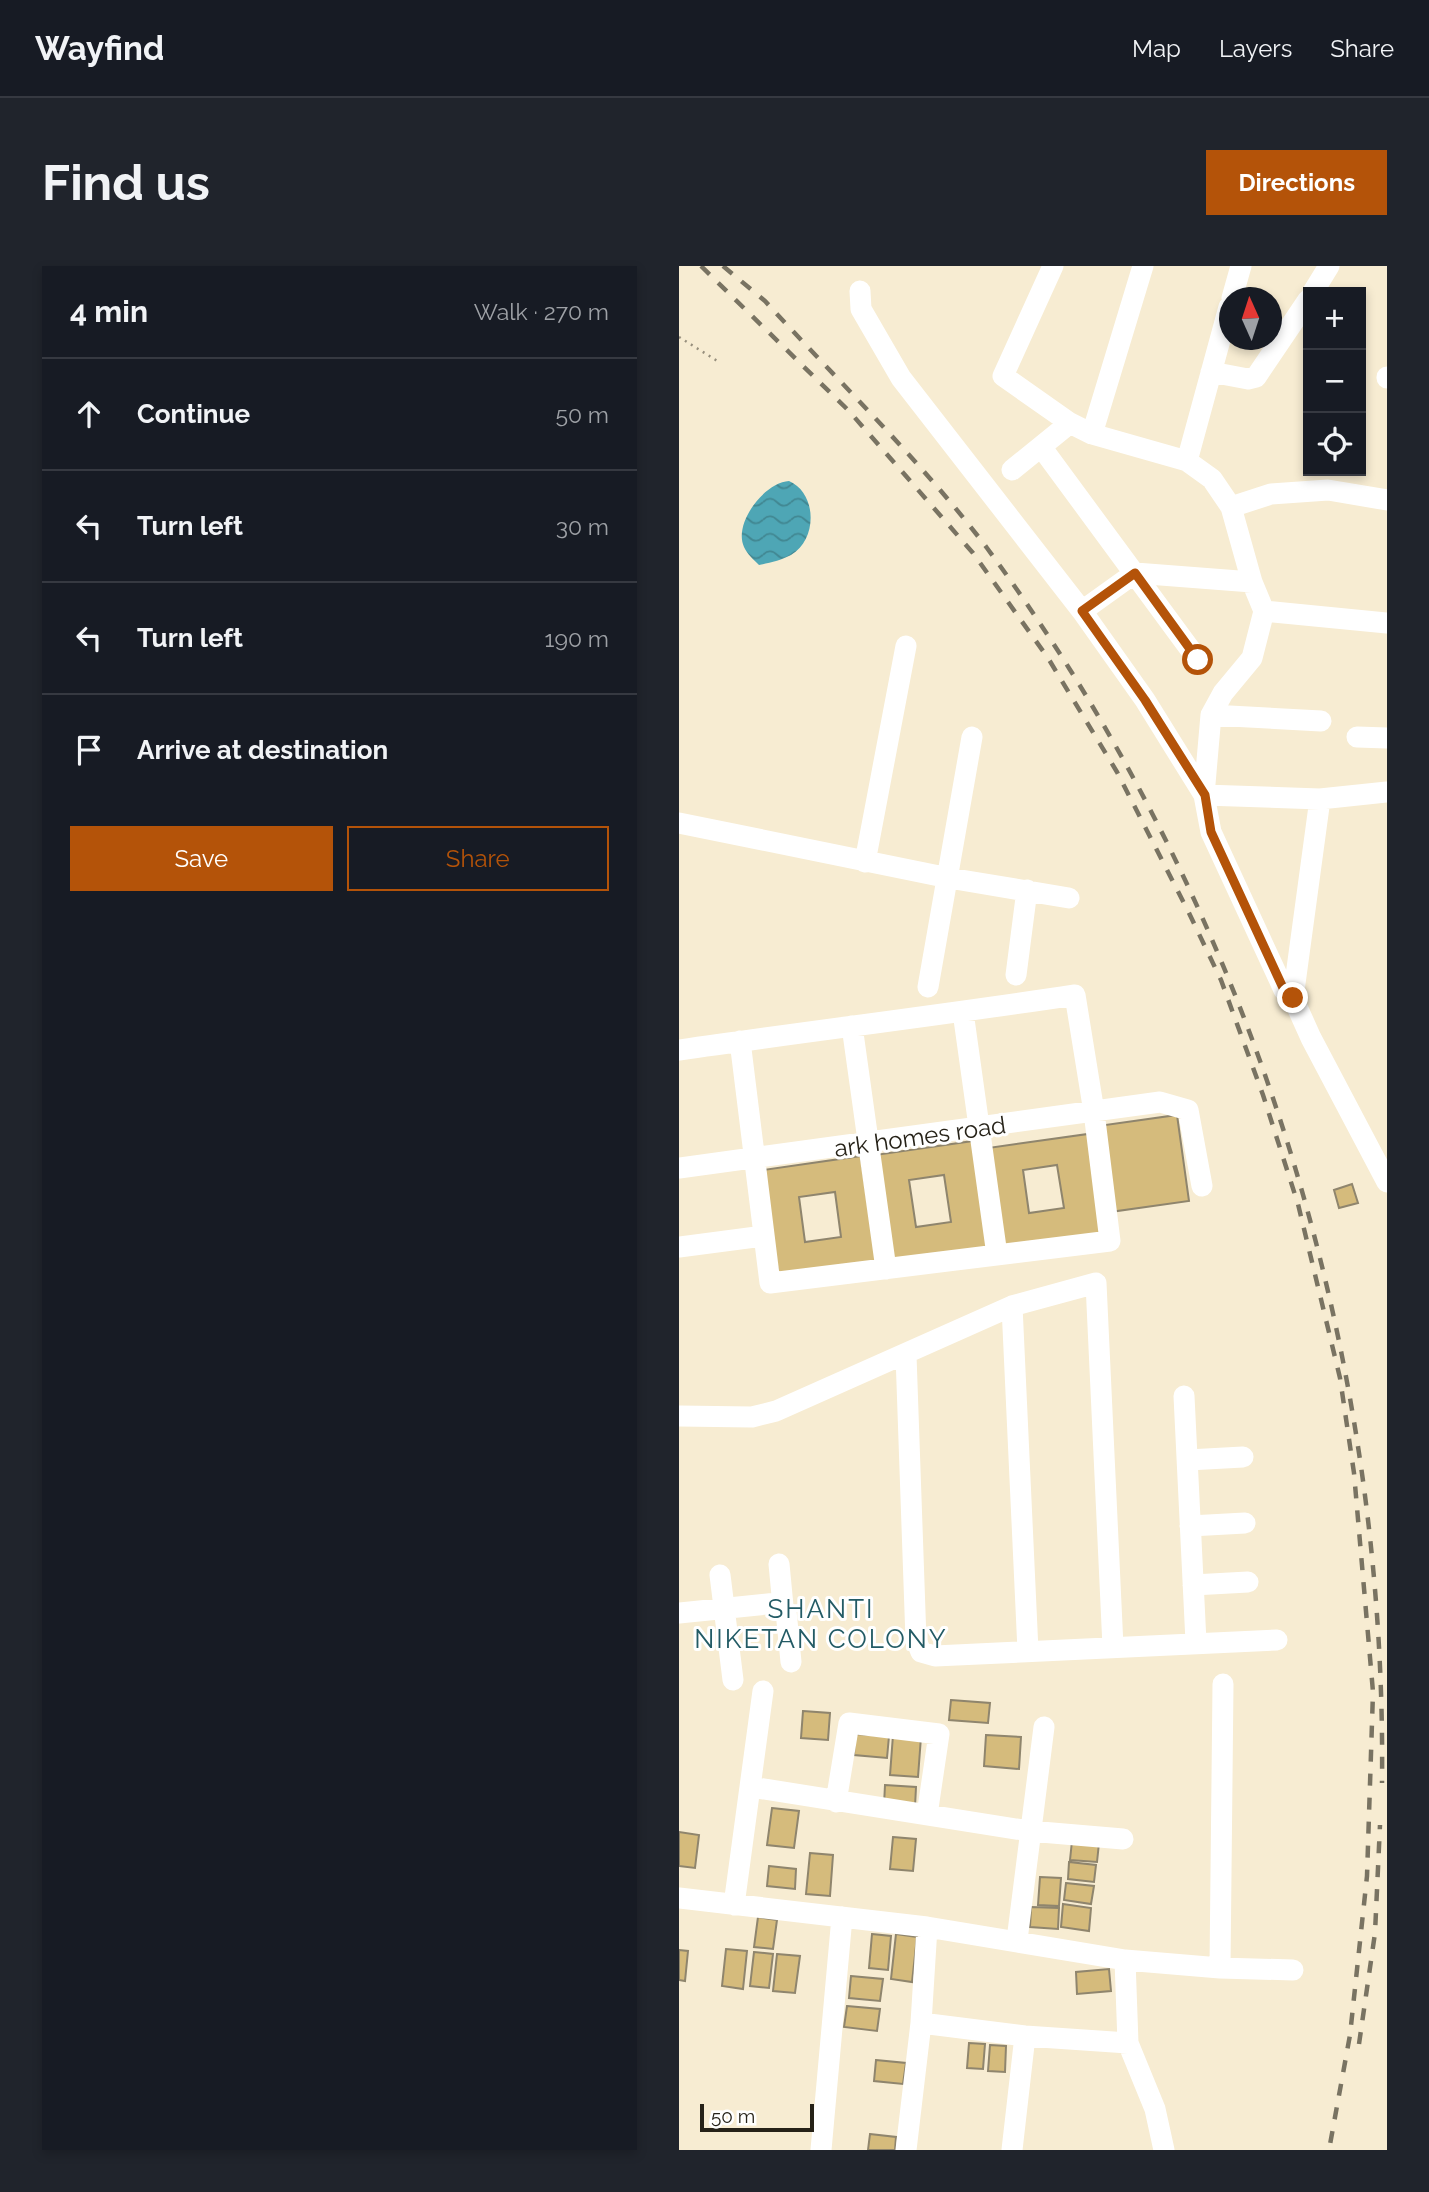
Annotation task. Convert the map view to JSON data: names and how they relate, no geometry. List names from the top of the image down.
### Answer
{
  "streets": {
    "street": ["ark homes road"]
  },
  "districts": ["SHANTI NIKETAN COLONY"],
  "scale_bar": "50 m",
  "north": "top",
  "page": {
    "header": "Wayfind",
    "nav": ["Map", "Layers", "Share"],
    "buttons": [
      "Directions",
      ["Save", "Share"]
    ],
    "title": "Find us",
    "heading": ["4 min", "Walk · 270 m"],
    "map_buttons": ["+", "−"],
    "list": [
      ["Continue", "50 m"],
      ["Turn left", "30 m"],
      ["Turn left", "190 m"],
      "Arrive at destination"
    ],
    "scale": "50 m"
  }
}
